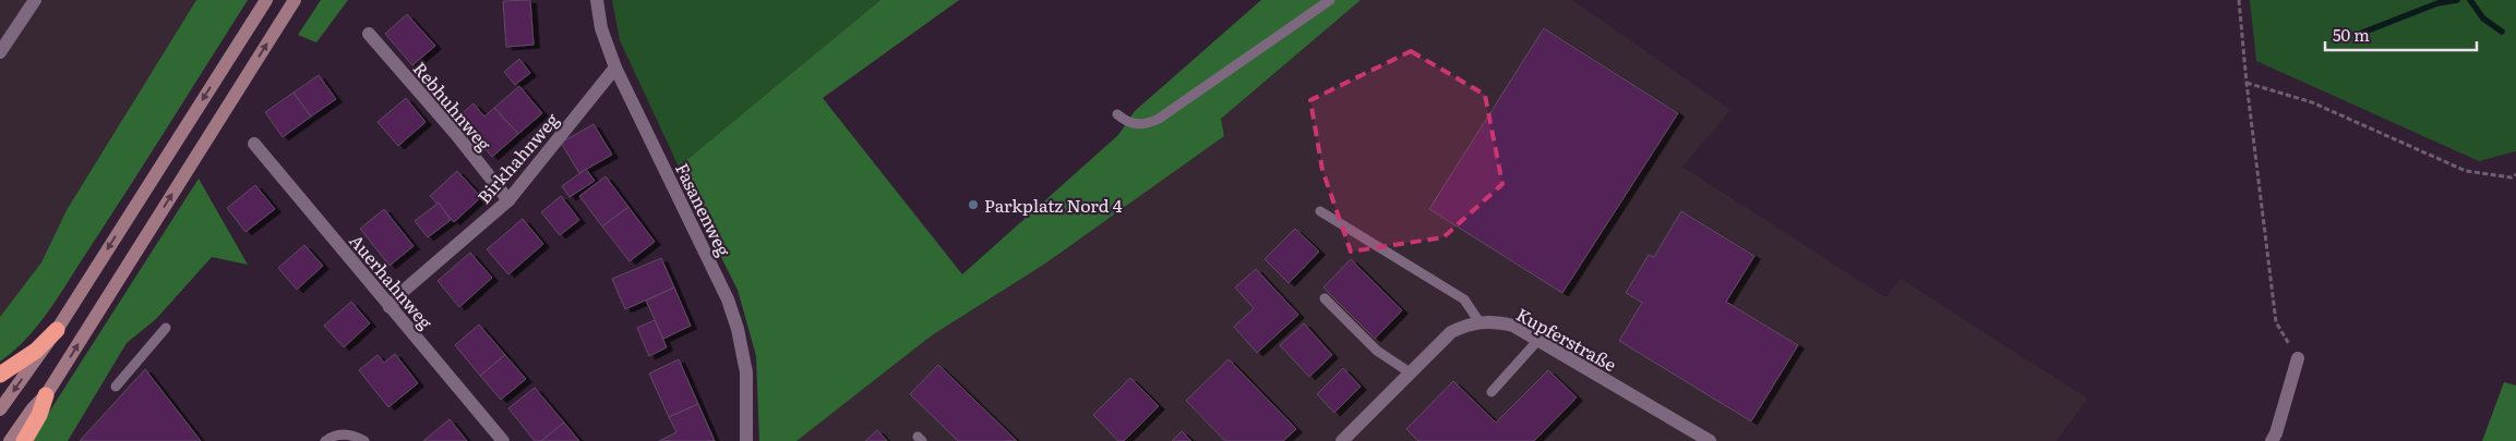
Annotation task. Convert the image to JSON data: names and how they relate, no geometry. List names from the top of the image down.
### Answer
{
  "streets": {
    "street": [
      "Rebhuhnweg",
      "Birkhahnweg",
      "Fasanenweg",
      "Auerhahnweg",
      "Kupferstraße"
    ]
  },
  "crossings": [
    ["Rebhuhnweg", "Birkhahnweg"],
    ["Birkhahnweg", "Fasanenweg"],
    ["Birkhahnweg", "Auerhahnweg"]
  ],
  "places": ["Parkplatz Nord 4"],
  "scale_bar": "50 m"
}
